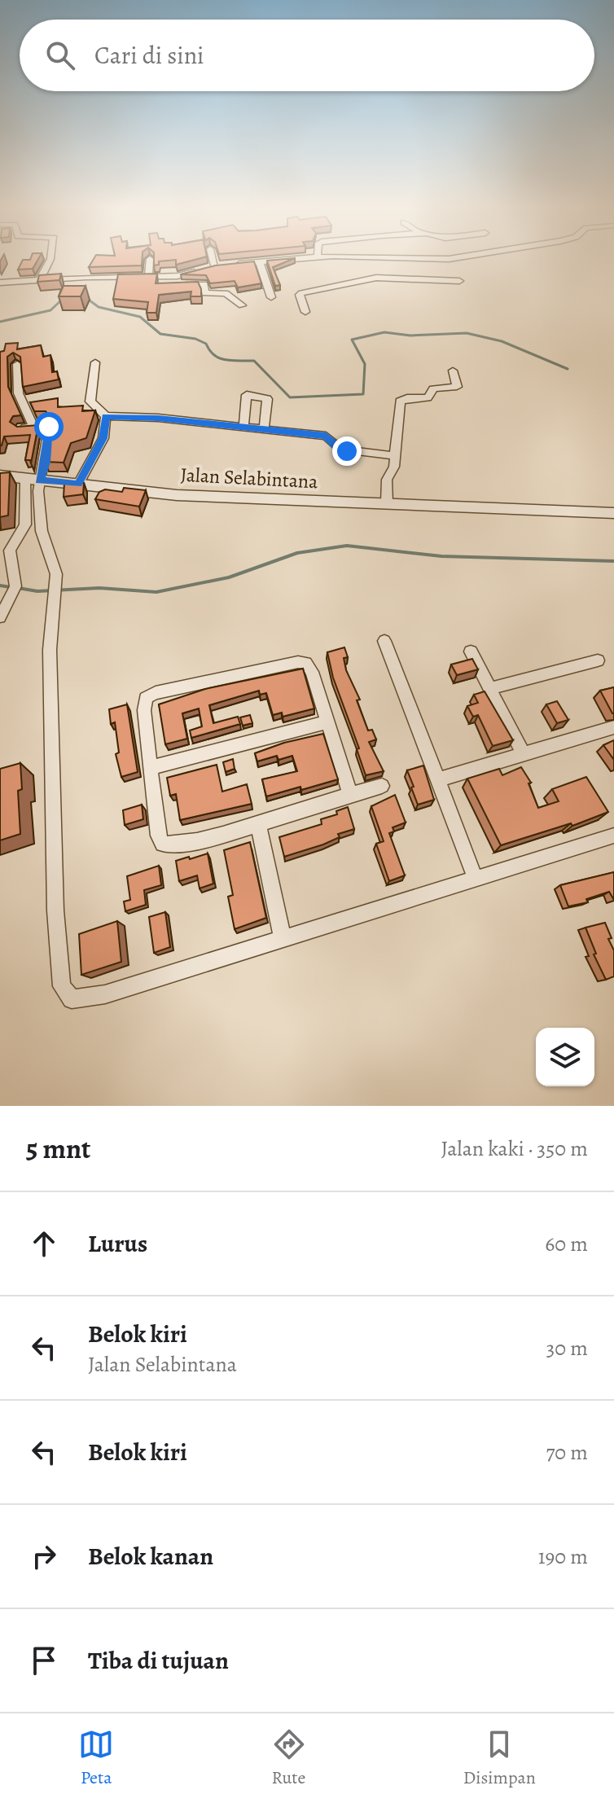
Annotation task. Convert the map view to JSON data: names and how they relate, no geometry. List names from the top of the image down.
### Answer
{
  "streets": {
    "street": ["Jalan Selabintana"]
  },
  "page": {
    "search": "Cari di sini",
    "heading": ["5 mnt", "Jalan kaki · 350 m"],
    "list": [
      ["Lurus", "60 m"],
      ["Belok kiri", "Jalan Selabintana", "30 m"],
      ["Belok kiri", "70 m"],
      ["Belok kanan", "190 m"],
      "Tiba di tujuan"
    ],
    "nav": ["Peta", "Rute", "Disimpan"]
  }
}
